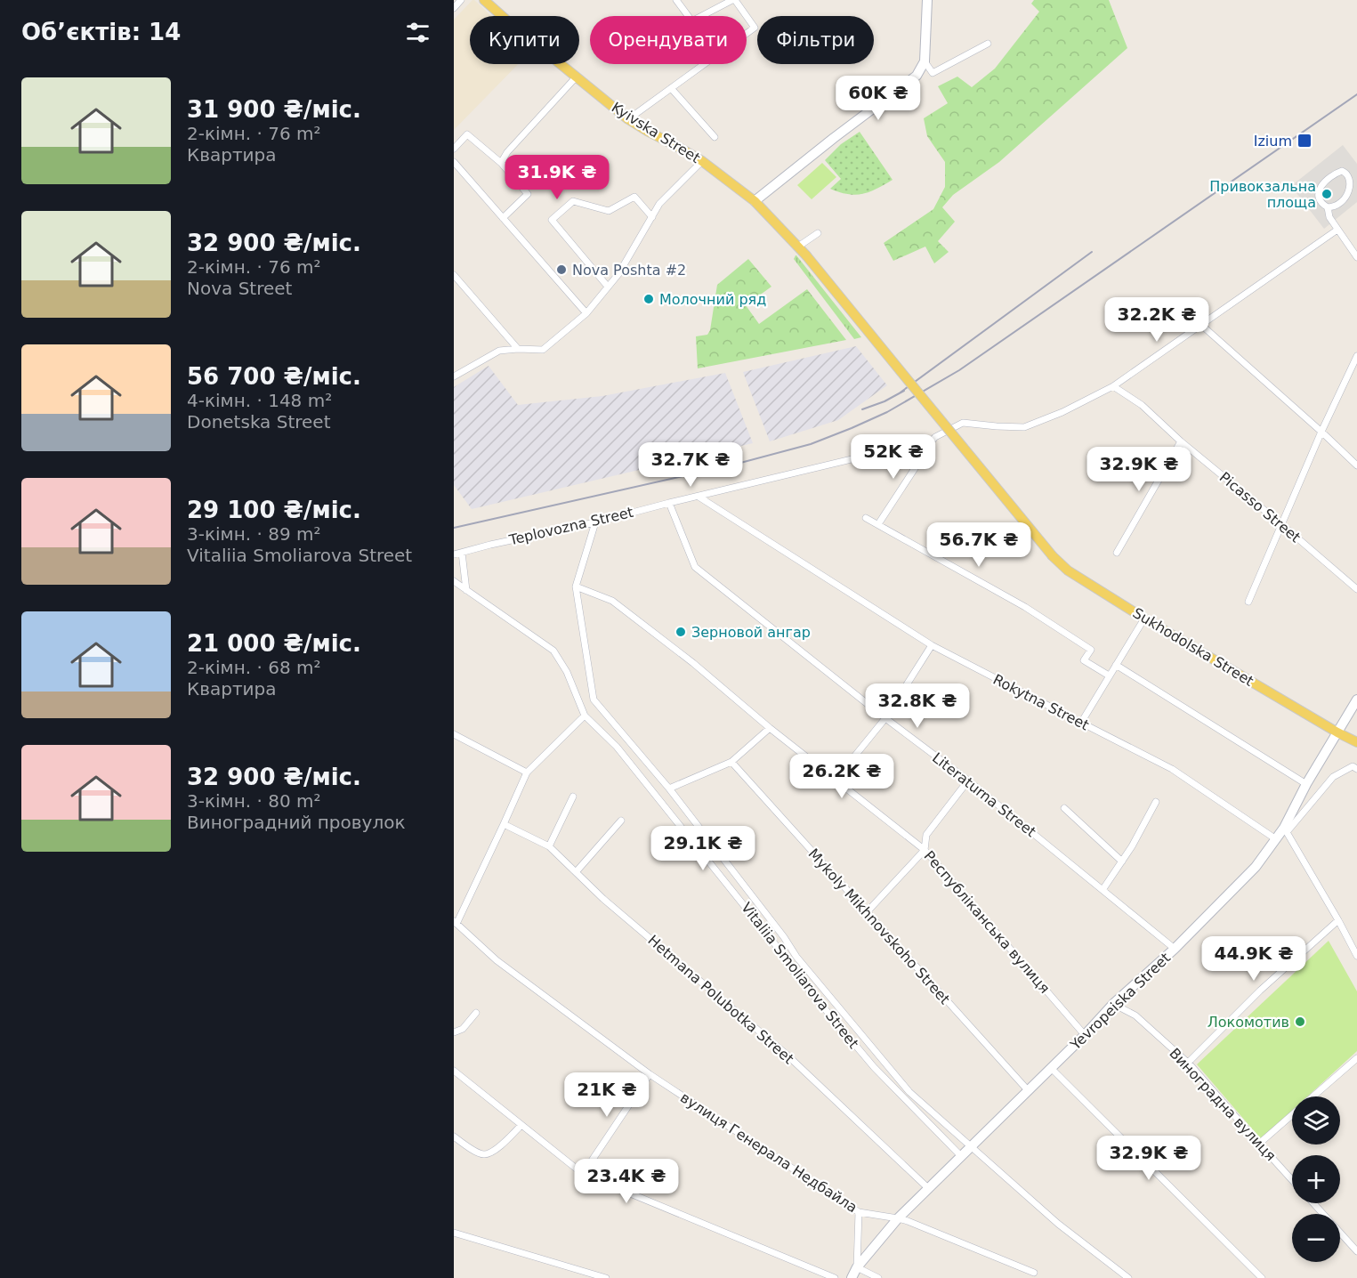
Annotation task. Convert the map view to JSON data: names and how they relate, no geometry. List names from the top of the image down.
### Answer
{
  "streets": {
    "main road": ["Kyivska Street", "Sukhodolska Street"],
    "street": [
      "Picasso Street",
      "Teplovozna Street",
      "Rokytna Street",
      "Literaturna Street",
      "Республіканська вулиця",
      "Mykoly Mikhnovskoho Street",
      "Vitaliia Smoliarova Street",
      "Hetmana Polubotka Street",
      "Yevropeiska Street",
      "Виноградна вулиця",
      "вулиця Генерала Недбайла"
    ]
  },
  "crossings": [
    ["Kyivska Street", "Sukhodolska Street"],
    ["Teplovozna Street", "Rokytna Street"],
    ["Teplovozna Street", "Literaturna Street"],
    ["Teplovozna Street", "Vitaliia Smoliarova Street"],
    ["Sukhodolska Street", "Yevropeiska Street"],
    ["Rokytna Street", "Yevropeiska Street"],
    ["Literaturna Street", "Yevropeiska Street"],
    ["Республіканська вулиця", "Vitaliia Smoliarova Street"],
    ["Республіканська вулиця", "Yevropeiska Street"],
    ["Mykoly Mikhnovskoho Street", "Yevropeiska Street"],
    ["Vitaliia Smoliarova Street", "Yevropeiska Street"],
    ["Hetmana Polubotka Street", "Yevropeiska Street"],
    ["Yevropeiska Street", "Виноградна вулиця"],
    ["Yevropeiska Street", "вулиця Генерала Недбайла"]
  ],
  "places": {
    "transit": ["Izium"],
    "other": [
      "Привокзальна площа",
      "Nova Poshta #2",
      "Молочний ряд",
      "Зерновой ангар",
      "Локомотив"
    ]
  },
  "page": {
    "heading": "Об’єктів: 14",
    "chip": ["Купити", "Орендувати", "Фільтри"],
    "list": [
      {
        "name": "31 900 ₴/міс.",
        "note": "2-кімн. · 76 m² · Квартира"
      },
      {
        "name": "32 900 ₴/міс.",
        "note": "2-кімн. · 76 m² · Nova Street"
      },
      {
        "name": "56 700 ₴/міс.",
        "note": "4-кімн. · 148 m² · Donetska Street"
      },
      {
        "name": "29 100 ₴/міс.",
        "note": "3-кімн. · 89 m² · Vitaliia Smoliarova Street"
      },
      {
        "name": "21 000 ₴/міс.",
        "note": "2-кімн. · 68 m² · Квартира"
      },
      {
        "name": "32 900 ₴/міс.",
        "note": "3-кімн. · 80 m² · Виноградний провулок"
      }
    ],
    "price": [
      "60K ₴",
      "31.9K ₴",
      "32.2K ₴",
      "52K ₴",
      "32.7K ₴",
      "32.9K ₴",
      "56.7K ₴",
      "32.8K ₴",
      "26.2K ₴",
      "29.1K ₴",
      "44.9K ₴",
      "21K ₴",
      "32.9K ₴",
      "23.4K ₴"
    ],
    "map_buttons": ["+", "−"]
  }
}
